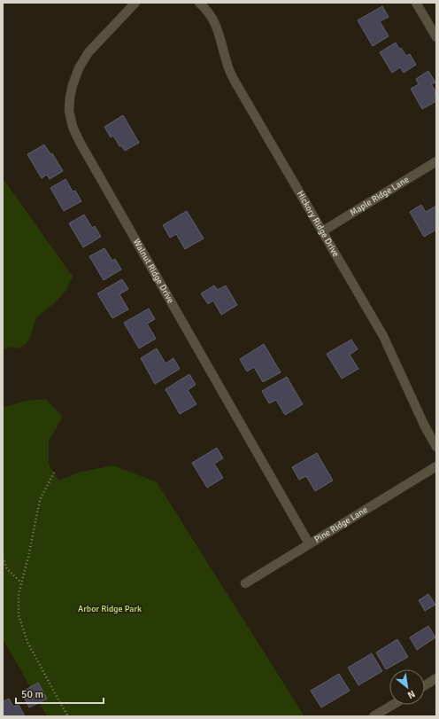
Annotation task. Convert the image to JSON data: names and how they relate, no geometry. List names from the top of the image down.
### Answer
{
  "streets": {
    "street": [
      "Maple Ridge Lane",
      "Hickory Ridge Drive",
      "Walnut Ridge Drive",
      "Pine Ridge Lane"
    ]
  },
  "crossings": [
    ["Maple Ridge Lane", "Hickory Ridge Drive"],
    ["Walnut Ridge Drive", "Pine Ridge Lane"]
  ],
  "parks": ["Arbor Ridge Park"],
  "scale_bar": "50 m",
  "north": "bottom right"
}
